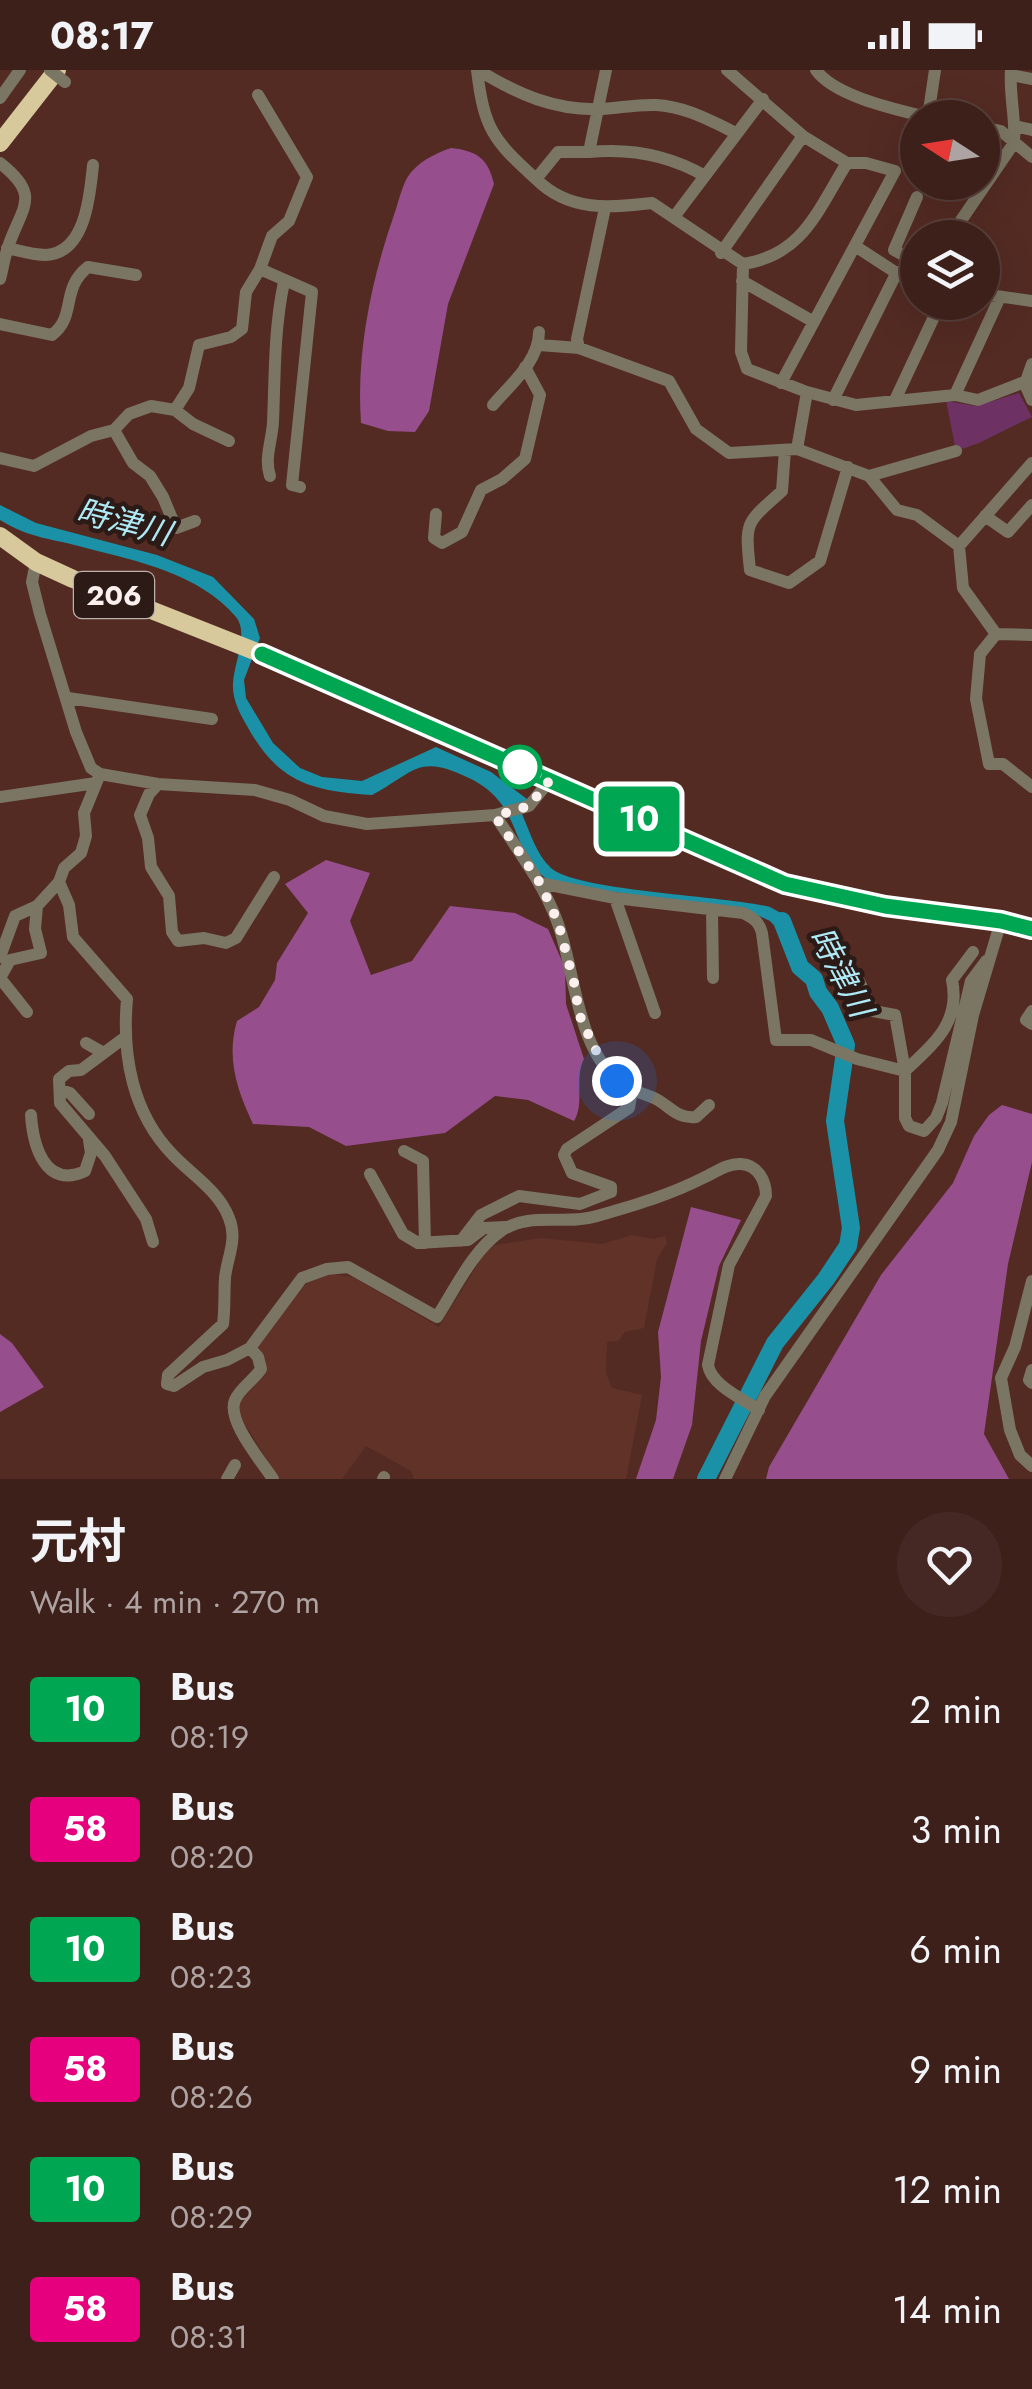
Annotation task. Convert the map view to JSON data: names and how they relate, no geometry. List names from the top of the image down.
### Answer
{
  "streets": {
    "highway": ["206"]
  },
  "water": ["時津川"],
  "lines": ["bus line 10"],
  "north": "left",
  "page": {
    "status": "08:17",
    "on_map": "10",
    "heading": ["元村", "Walk · 4 min · 270 m"],
    "list": [
      {
        "mark": "10",
        "name": "Bus",
        "note": "08:19",
        "value": "2 min"
      },
      {
        "mark": "58",
        "name": "Bus",
        "note": "08:20",
        "value": "3 min"
      },
      {
        "mark": "10",
        "name": "Bus",
        "note": "08:23",
        "value": "6 min"
      },
      {
        "mark": "58",
        "name": "Bus",
        "note": "08:26",
        "value": "9 min"
      },
      {
        "mark": "10",
        "name": "Bus",
        "note": "08:29",
        "value": "12 min"
      },
      {
        "mark": "58",
        "name": "Bus",
        "note": "08:31",
        "value": "14 min"
      }
    ]
  }
}
